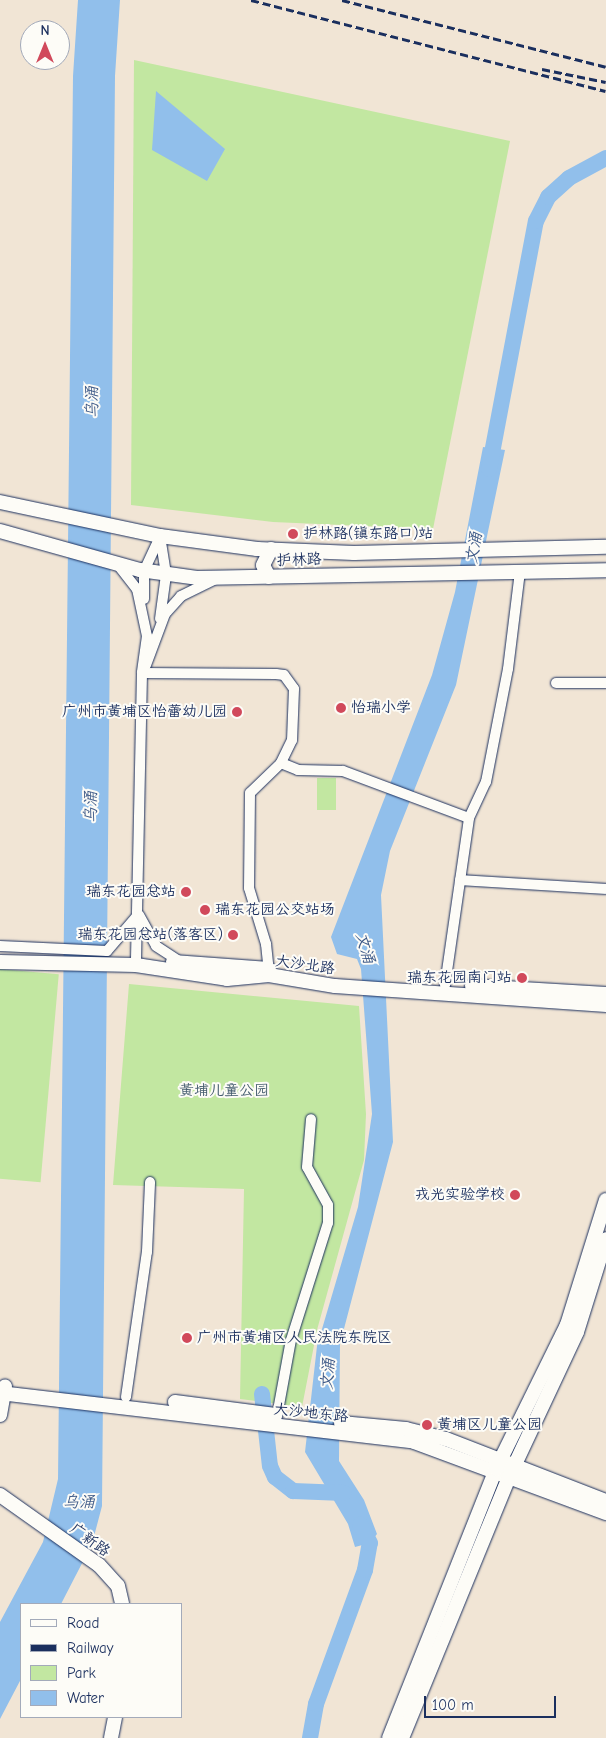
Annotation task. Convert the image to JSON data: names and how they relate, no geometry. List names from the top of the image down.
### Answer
{
  "streets": {
    "street": [
      "护林路",
      "大沙北路",
      "大沙地东路",
      "广新路"
    ]
  },
  "water": ["乌涌", "文涌"],
  "parks": ["黄埔儿童公园"],
  "places": [
    "护林路(镇东路口)站",
    "怡瑞小学",
    "广州市黄埔区怡蕾幼儿园",
    "瑞东花园总站",
    "瑞东花园公交站场",
    "瑞东花园总站(落客区)",
    "瑞东花园南门站",
    "戎光实验学校",
    "广州市黄埔区人民法院东院区",
    "黄埔区儿童公园"
  ],
  "legend": [
    "Road",
    "Railway",
    "Park",
    "Water"
  ],
  "scale_bar": "100 m",
  "north": "top"
}
